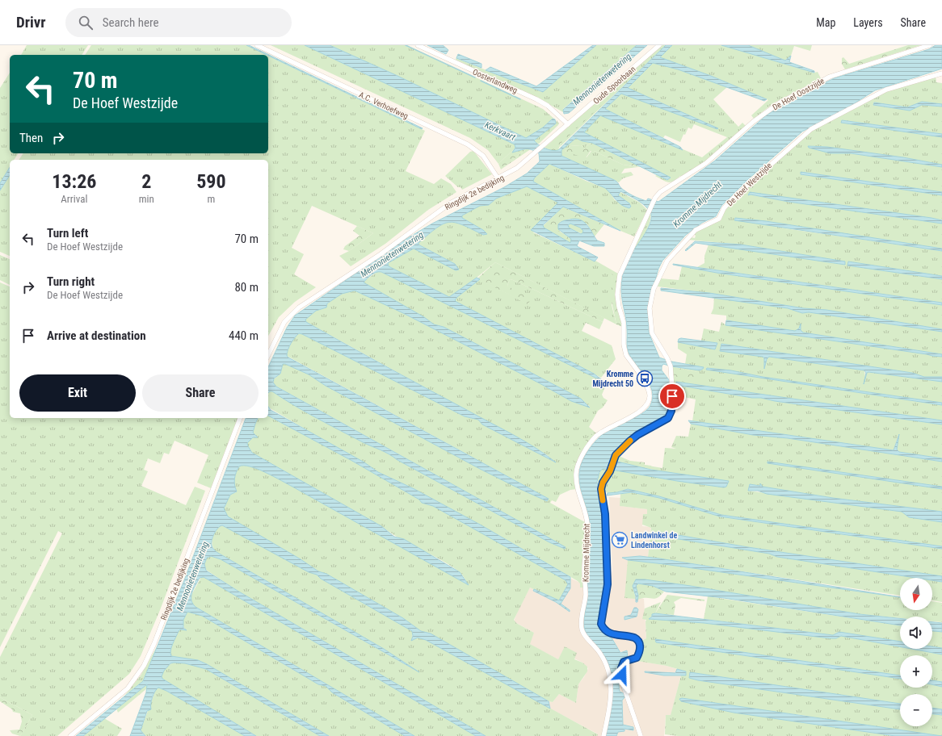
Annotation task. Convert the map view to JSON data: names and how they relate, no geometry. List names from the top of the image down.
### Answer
{
  "streets": {
    "street": [
      "Oosterlandweg",
      "Oude Spoorbaan",
      "De Hoef Oostzijde",
      "A.C. Verhoefweg",
      "De Hoef Westzijde",
      "Ringdijk 2e bedijking",
      "Kromme Mijdrecht"
    ]
  },
  "crossings": [
    ["Oosterlandweg", "Oude Spoorbaan"],
    ["Oosterlandweg", "Ringdijk 2e bedijking"],
    ["Oude Spoorbaan", "Ringdijk 2e bedijking"],
    ["De Hoef Oostzijde", "Kromme Mijdrecht"],
    ["A.C. Verhoefweg", "Ringdijk 2e bedijking"]
  ],
  "water": ["Mennonietenwetering", "Kerkvaart", "Kromme Mijdrecht"],
  "places": {
    "bus stop": ["Kromme Mijdrecht 50"],
    "supermarket": ["Landwinkel de Lindenhorst"]
  },
  "north": "bottom",
  "page": {
    "header": "Drivr",
    "search": "Search here",
    "nav": ["Map", "Layers", "Share"],
    "turn": ["70 m", "De Hoef Westzijde"],
    "then": "Then",
    "eta": [
      "13:26",
      "Arrival",
      "2",
      "min",
      "590",
      "m"
    ],
    "list": [
      {
        "name": "Turn left",
        "note": "De Hoef Westzijde",
        "value": "70 m"
      },
      {
        "name": "Turn right",
        "note": "De Hoef Westzijde",
        "value": "80 m"
      },
      {
        "name": "Arrive at destination",
        "value": "440 m"
      }
    ],
    "buttons": ["Exit", "Share"],
    "map_buttons": ["+", "−"]
  }
}
